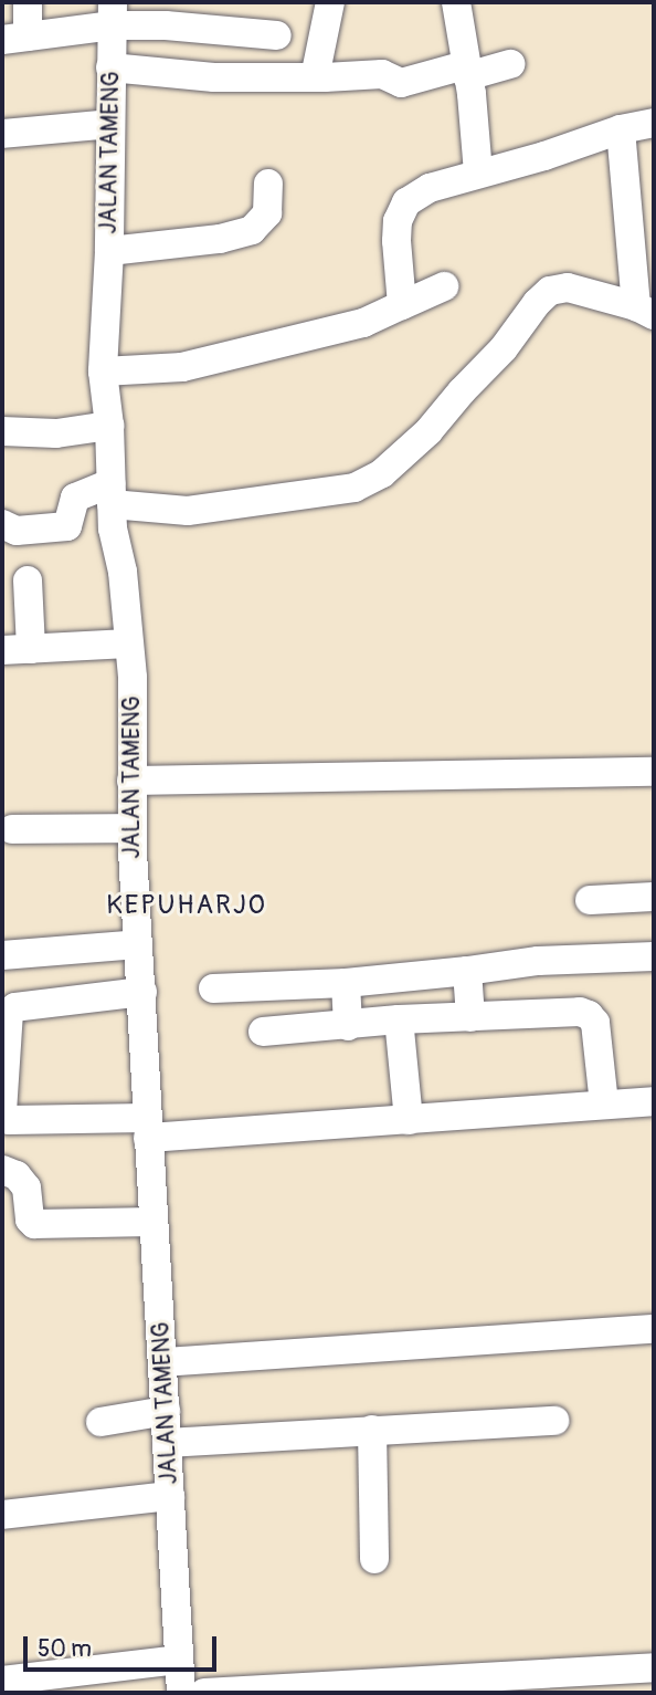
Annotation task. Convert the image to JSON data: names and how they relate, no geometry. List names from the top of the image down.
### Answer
{
  "streets": {
    "street": ["JALAN TAMENG"]
  },
  "districts": ["KEPUHARJO"],
  "scale_bar": "50 m"
}
